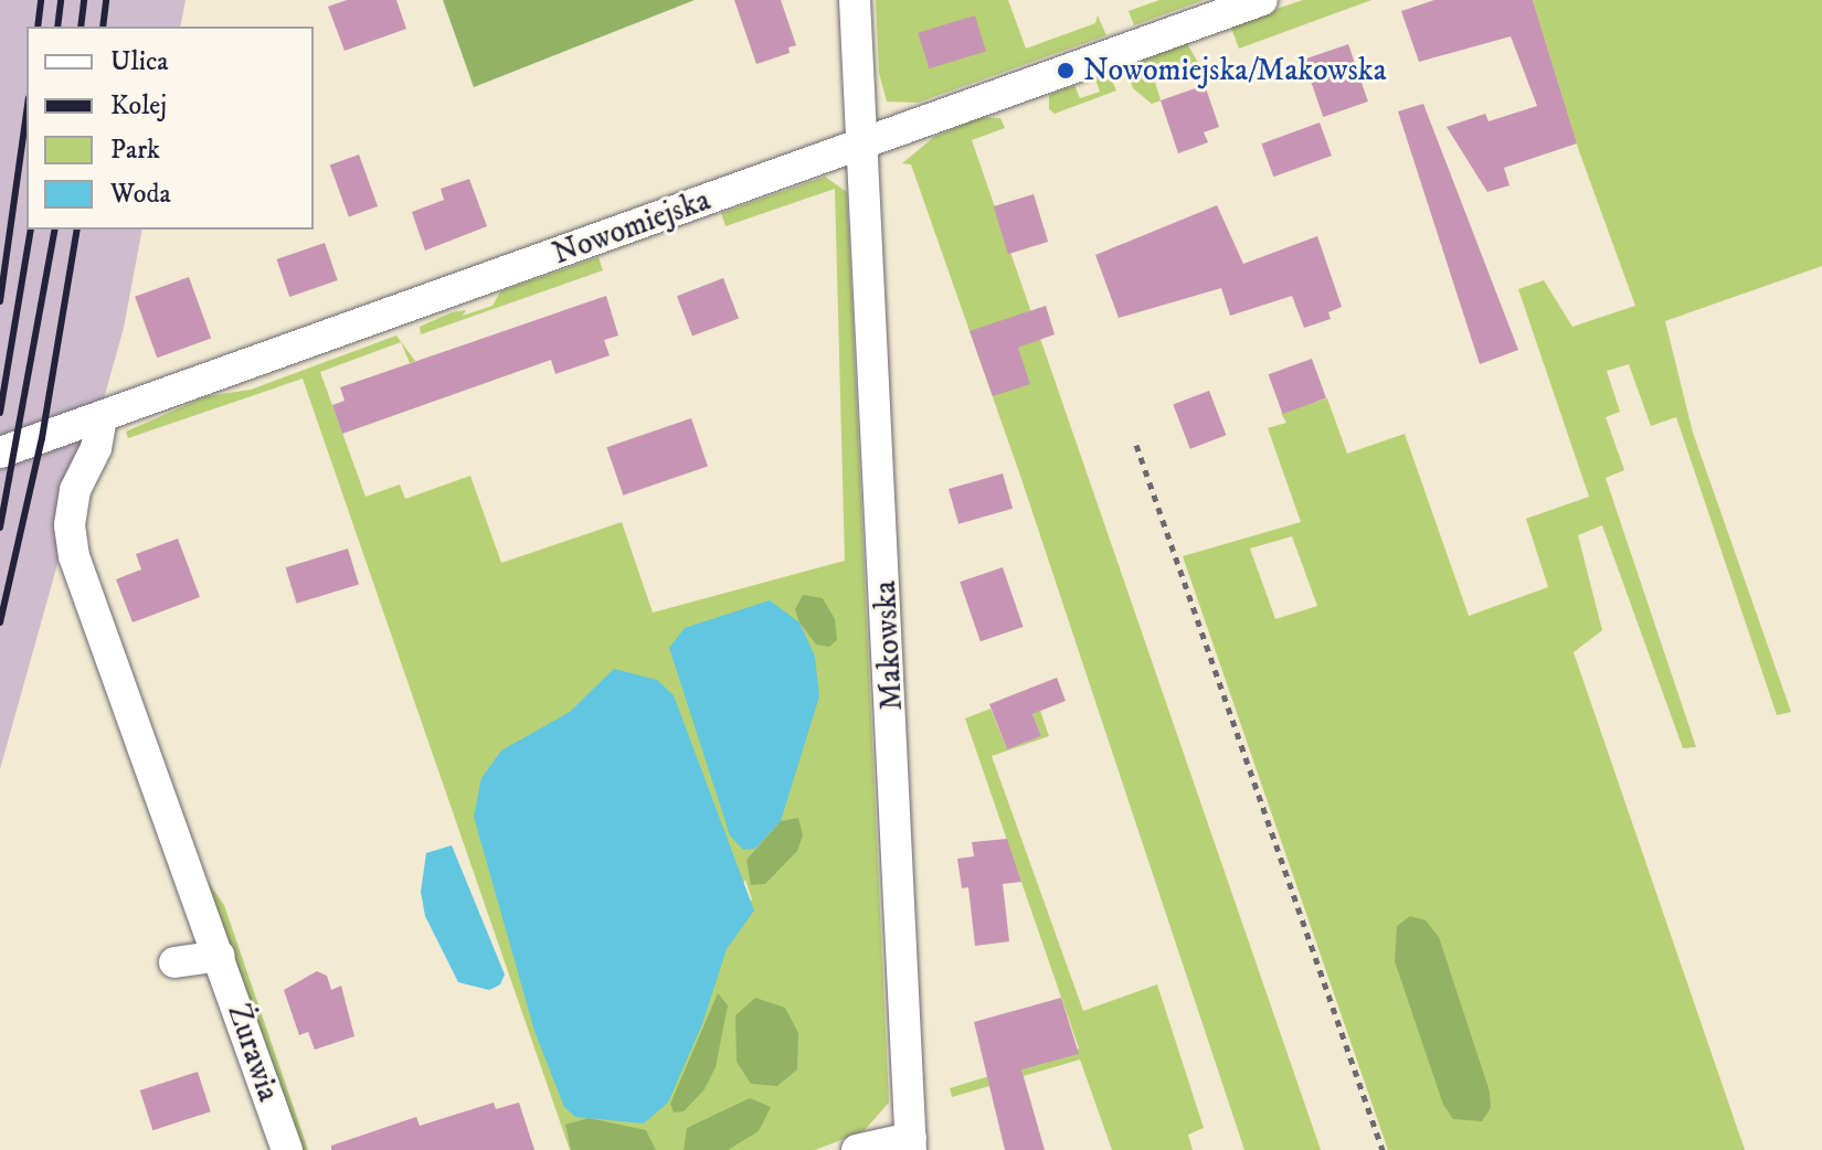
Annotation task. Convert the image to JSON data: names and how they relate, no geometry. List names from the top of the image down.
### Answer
{
  "streets": {
    "street": ["Nowomiejska", "Makowska", "Żurawia"]
  },
  "crossings": [
    ["Nowomiejska", "Makowska"],
    ["Nowomiejska", "Żurawia"]
  ],
  "places": ["Nowomiejska/Makowska"],
  "legend": [
    "Ulica",
    "Kolej",
    "Park",
    "Woda"
  ]
}
